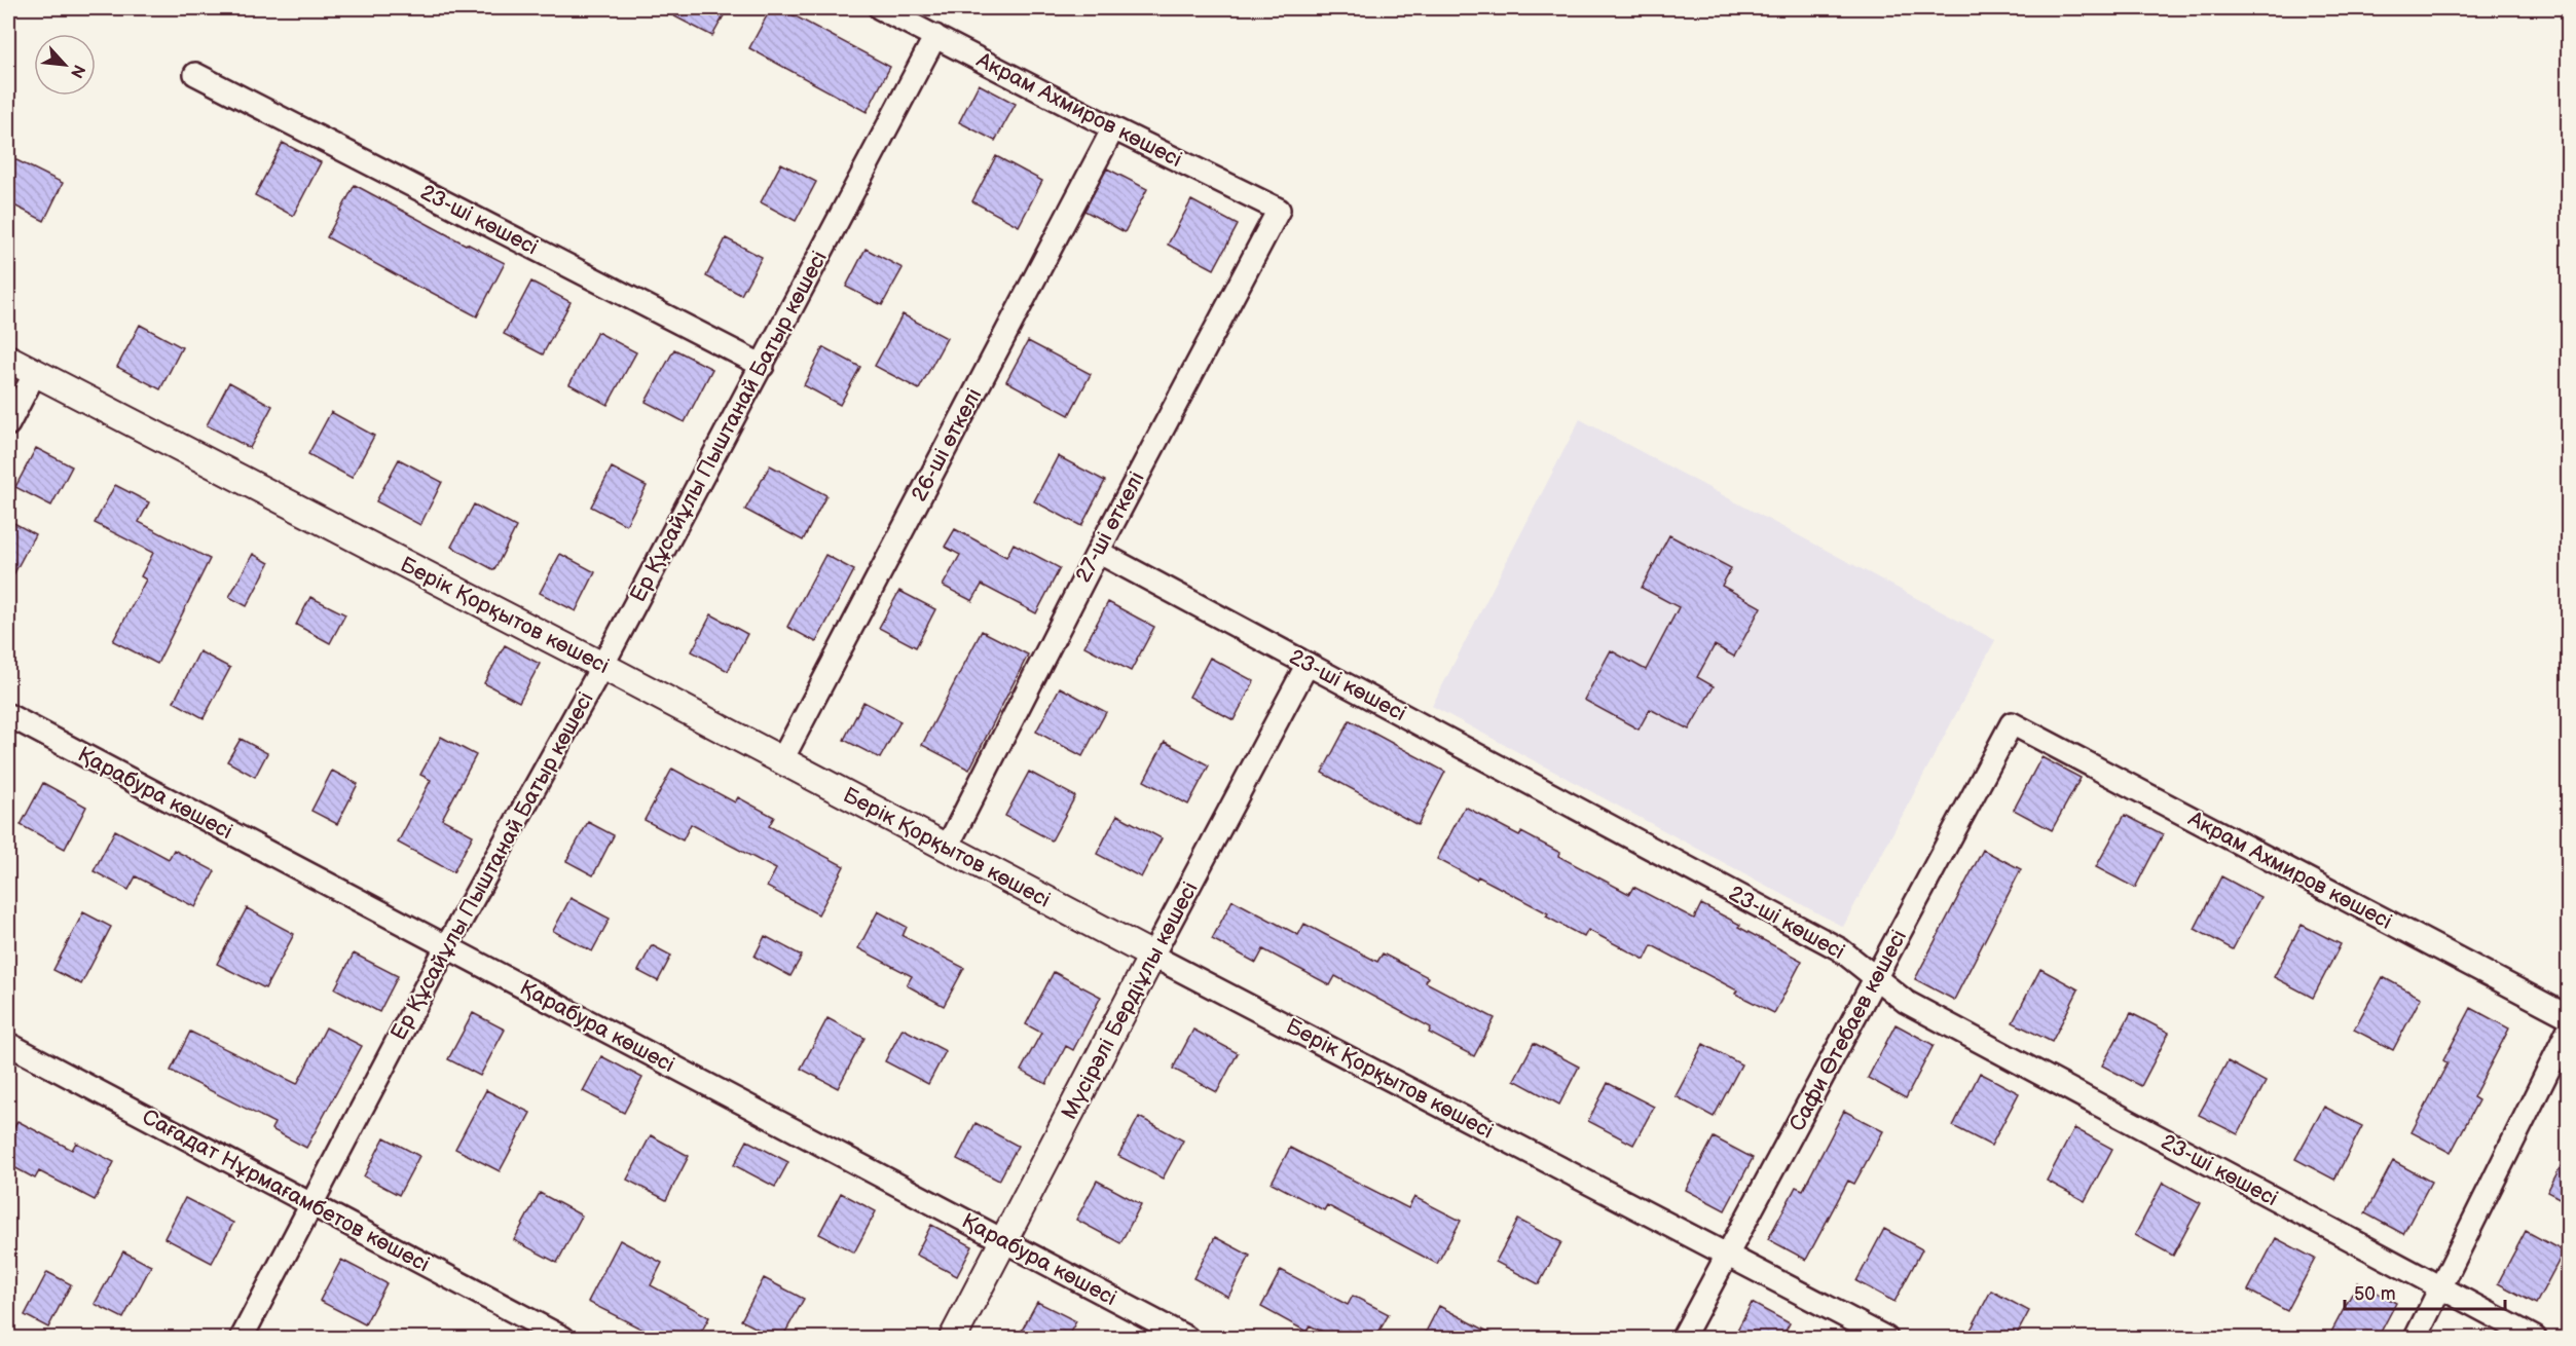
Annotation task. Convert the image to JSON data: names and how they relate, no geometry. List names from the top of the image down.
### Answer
{
  "streets": {
    "street": [
      "Акрам Ахмиров көшесі",
      "23-шi көшесi",
      "Ер Құсайұлы Пыштанай Батыр көшесі",
      "26-ші өткелі",
      "27-ші өткелі",
      "Берік Қорқытов көшесі",
      "Қарабура көшесі",
      "Мүсірәлі Бердіұлы көшесі",
      "Сафи Өтебаев көшесі",
      "Сағадат Нұрмағамбетов көшесі"
    ]
  },
  "crossings": [
    ["Акрам Ахмиров көшесі", "Ер Құсайұлы Пыштанай Батыр көшесі"],
    ["Акрам Ахмиров көшесі", "26-ші өткелі"],
    ["Акрам Ахмиров көшесі", "27-ші өткелі"],
    ["Акрам Ахмиров көшесі", "Сафи Өтебаев көшесі"],
    ["23-шi көшесi", "Ер Құсайұлы Пыштанай Батыр көшесі"],
    ["23-шi көшесi", "27-ші өткелі"],
    ["23-шi көшесi", "Мүсірәлі Бердіұлы көшесі"],
    ["23-шi көшесi", "Сафи Өтебаев көшесі"],
    ["Ер Құсайұлы Пыштанай Батыр көшесі", "Берік Қорқытов көшесі"],
    ["Ер Құсайұлы Пыштанай Батыр көшесі", "Қарабура көшесі"],
    ["Ер Құсайұлы Пыштанай Батыр көшесі", "Сағадат Нұрмағамбетов көшесі"],
    ["26-ші өткелі", "Берік Қорқытов көшесі"],
    ["27-ші өткелі", "Берік Қорқытов көшесі"],
    ["Берік Қорқытов көшесі", "Мүсірәлі Бердіұлы көшесі"],
    ["Берік Қорқытов көшесі", "Сафи Өтебаев көшесі"],
    ["Қарабура көшесі", "Мүсірәлі Бердіұлы көшесі"]
  ],
  "scale_bar": "50 m",
  "north": "bottom right"
}
